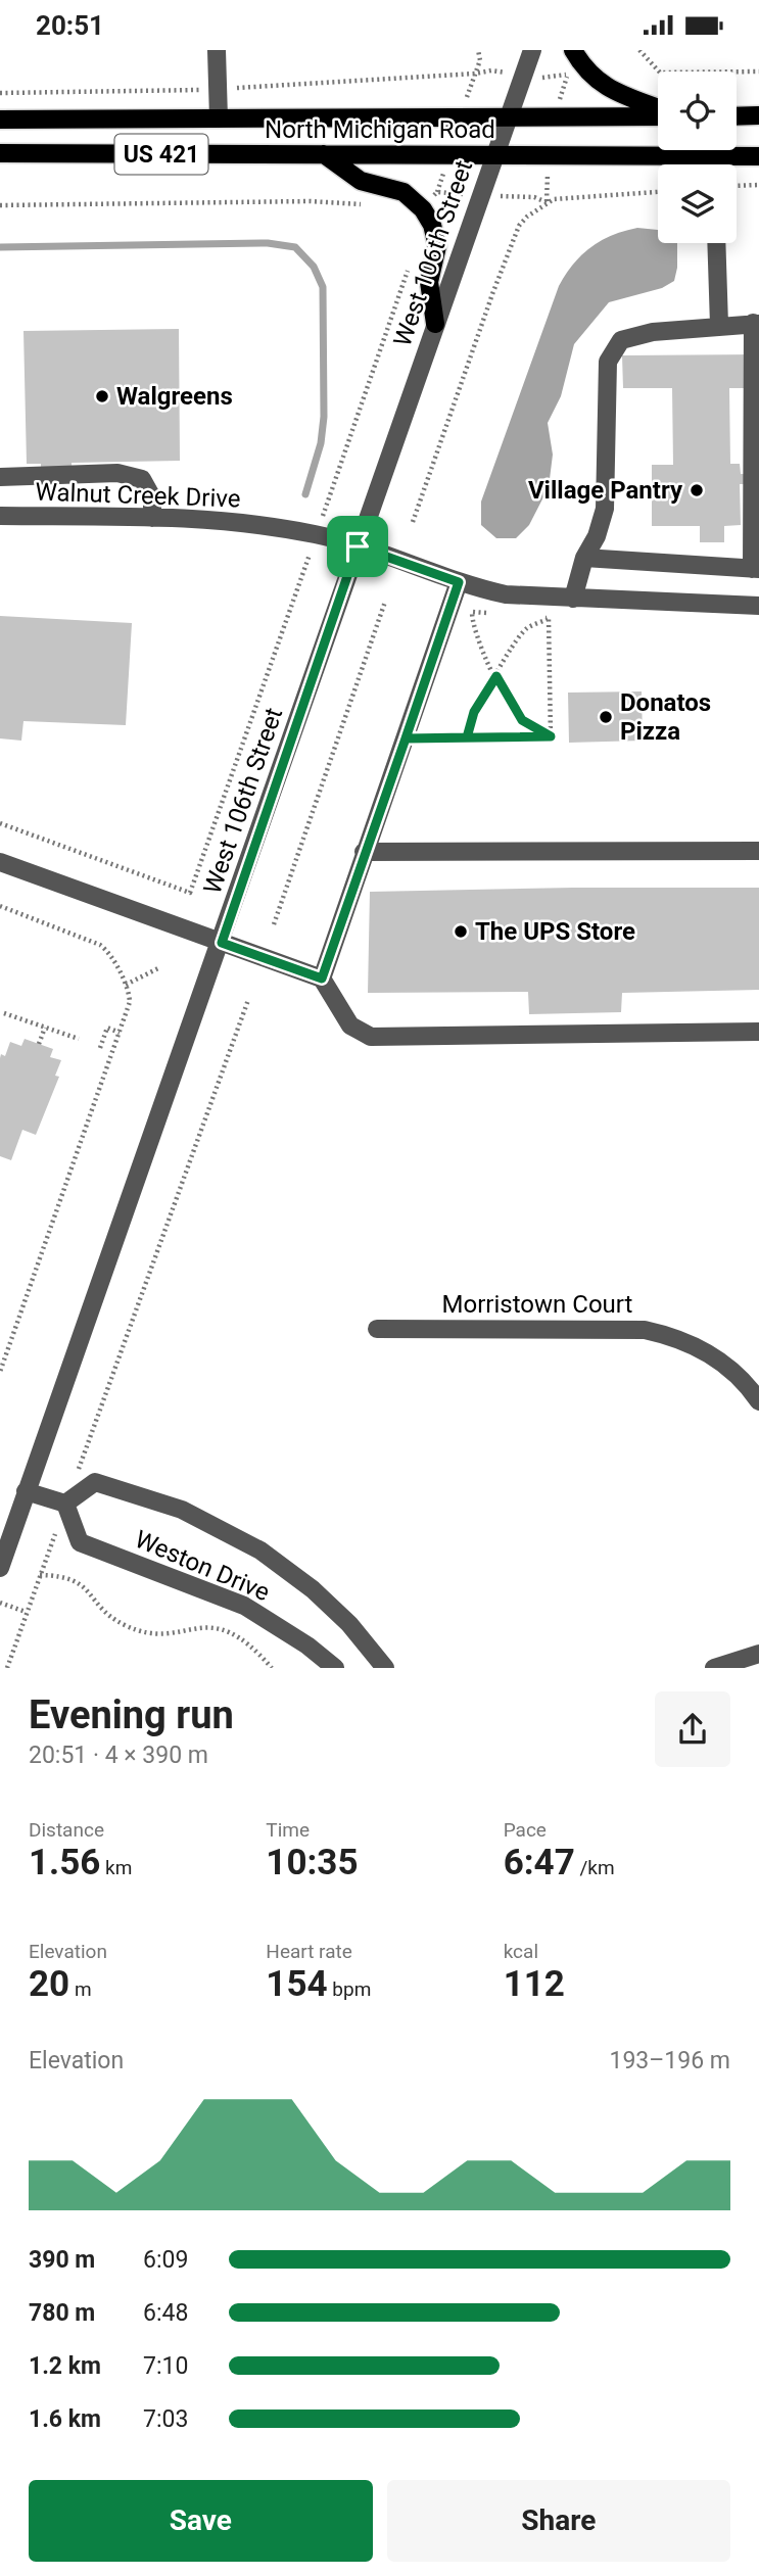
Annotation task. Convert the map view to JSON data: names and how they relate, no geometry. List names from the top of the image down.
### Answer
{
  "streets": {
    "main road": ["North Michigan Road", "US 421"],
    "street": [
      "West 106th Street",
      "Walnut Creek Drive",
      "Morristown Court",
      "Weston Drive"
    ]
  },
  "crossings": [
    ["North Michigan Road", "West 106th Street"],
    ["West 106th Street", "Walnut Creek Drive"]
  ],
  "places": [
    "Walgreens",
    "Village Pantry",
    "Donatos Pizza",
    "The UPS Store"
  ],
  "page": {
    "status": "20:51",
    "heading": ["Evening run", "20:51 · 4 × 390 m"],
    "stats": [
      ["Distance", "1.56 km"],
      ["Time", "10:35"],
      ["Pace", "6:47 /km"],
      ["Elevation", "20 m"],
      ["Heart rate", "154 bpm"],
      ["kcal", "112"]
    ],
    "chart": ["Elevation", "193–196 m"],
    "list": [
      {
        "name": "390 m",
        "note": "6:09"
      },
      {
        "name": "780 m",
        "note": "6:48"
      },
      {
        "name": "1.2 km",
        "note": "7:10"
      },
      {
        "name": "1.6 km",
        "note": "7:03"
      }
    ],
    "buttons": ["Save", "Share"]
  }
}
